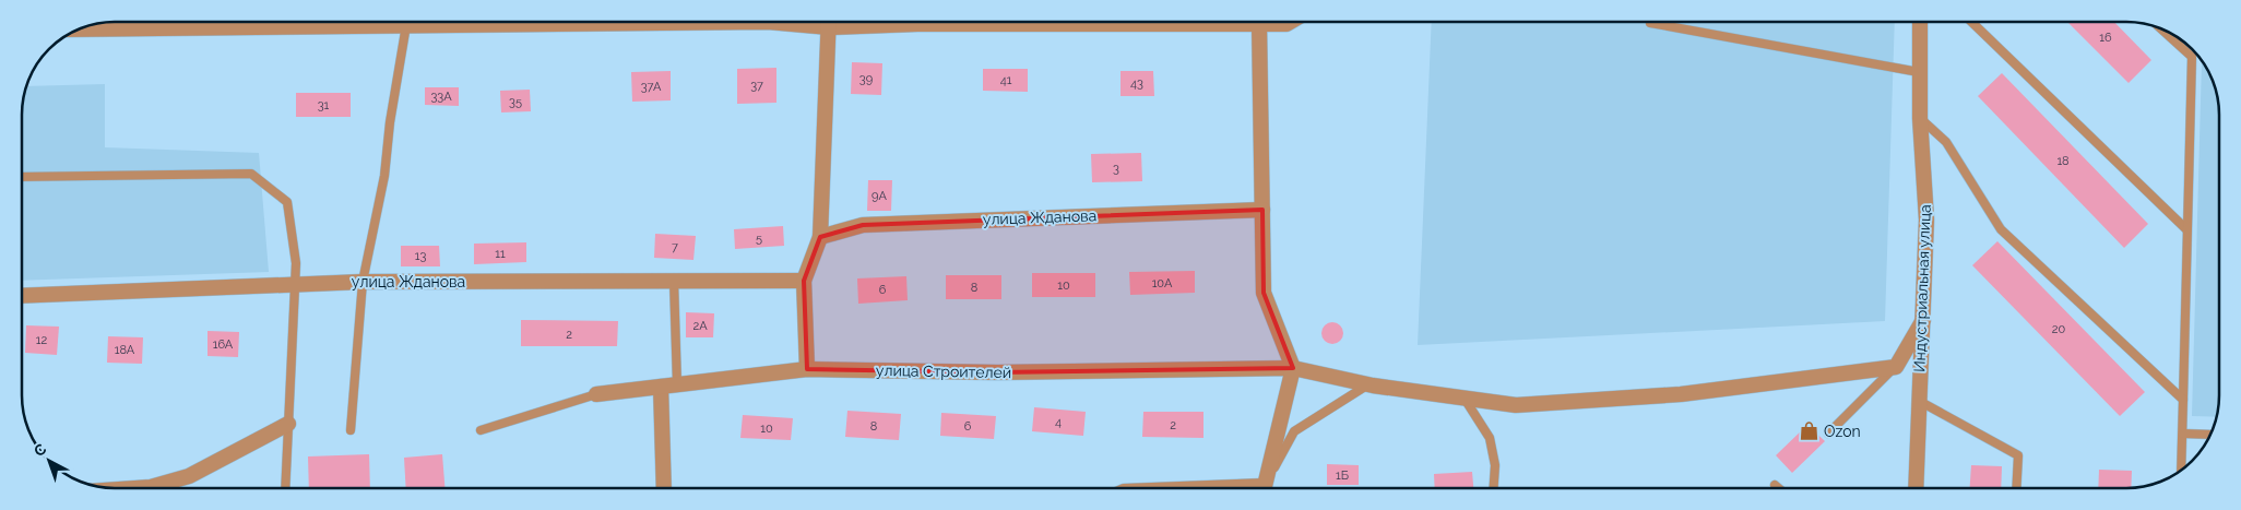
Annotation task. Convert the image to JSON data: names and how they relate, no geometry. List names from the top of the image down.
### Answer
{
  "streets": {
    "street": ["улица Жданова", "Индустриальная улица", "улица Строителей"]
  },
  "places": {
    "shop": ["Ozon"]
  },
  "house_numbers": [
    "16",
    "39",
    "41",
    "43",
    "37",
    "37А",
    "33А",
    "35",
    "31",
    "18",
    "3",
    "9А",
    "5",
    "7",
    "11",
    "13",
    "10А",
    "10",
    "8",
    "6",
    "2А",
    "20",
    "2",
    "12",
    "16А",
    "18А",
    "4",
    "2",
    "8",
    "6",
    "10",
    "1Б"
  ],
  "north": "top left"
}
